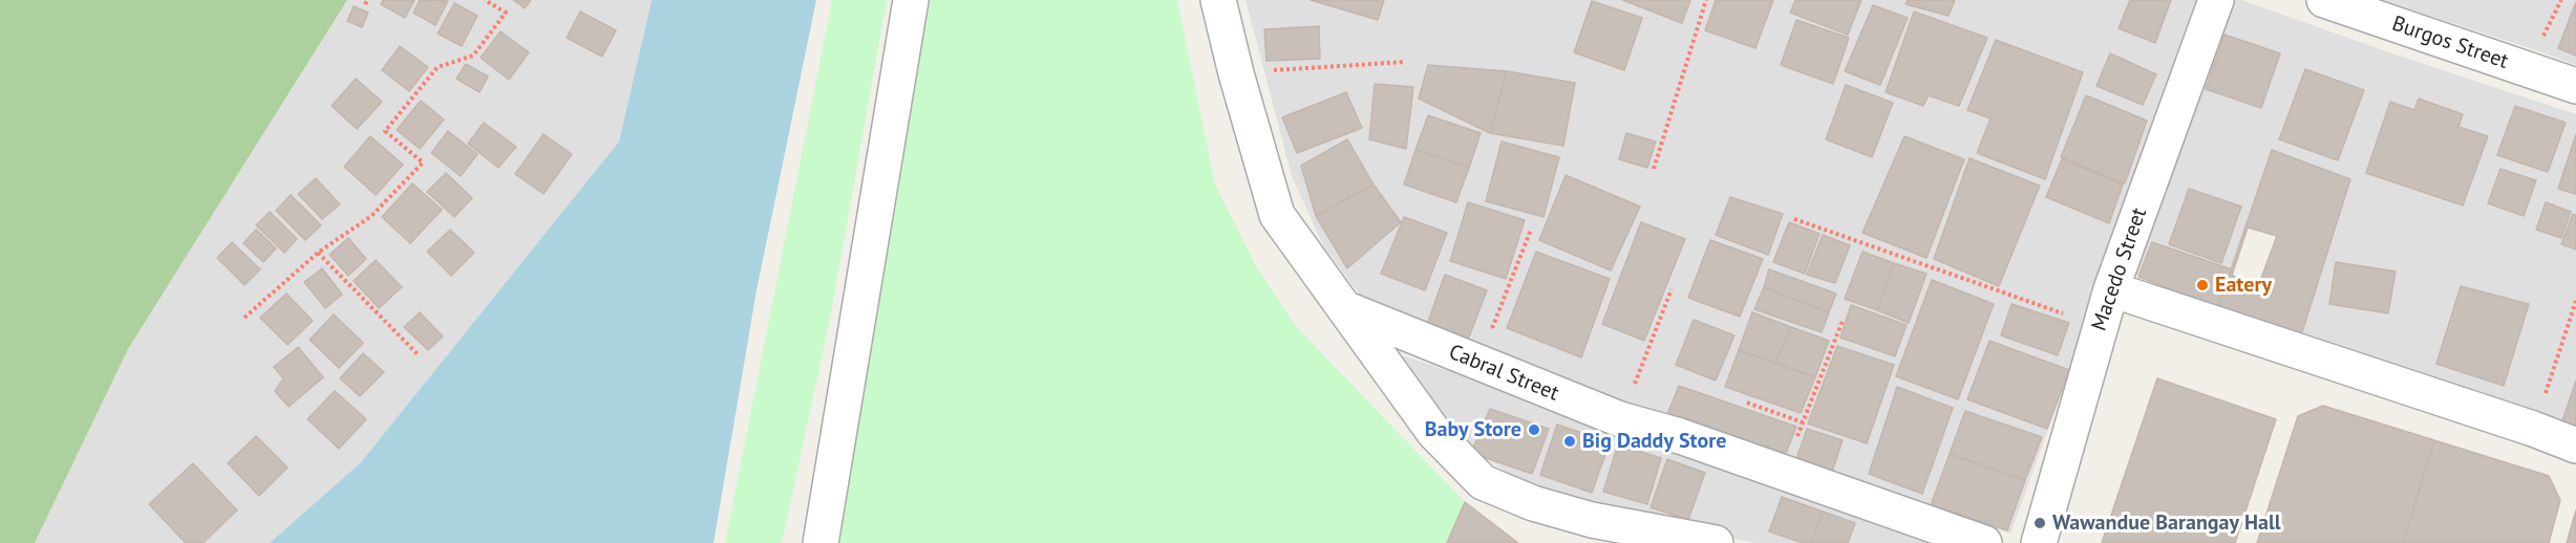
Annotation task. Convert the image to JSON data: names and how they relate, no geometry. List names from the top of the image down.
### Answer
{
  "streets": {
    "street": ["Burgos Street", "Macedo Street", "Cabral Street"]
  },
  "places": [
    "Eatery",
    "Baby Store",
    "Big Daddy Store",
    "Wawandue Barangay Hall"
  ]
}
